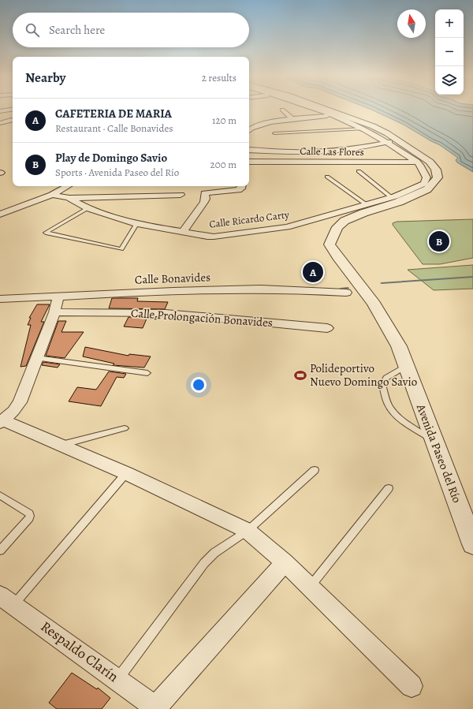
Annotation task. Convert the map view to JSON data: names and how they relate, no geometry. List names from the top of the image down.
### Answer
{
  "streets": {
    "street": [
      "Calle Las Flores",
      "Calle Ricardo Carty",
      "Calle Bonavides",
      "Calle Prolongación Bonavides",
      "Avenida Paseo del Río",
      "Respaldo Clarín"
    ]
  },
  "crossings": [
    ["Calle Las Flores", "Calle Ricardo Carty"],
    ["Calle Las Flores", "Avenida Paseo del Río"],
    ["Calle Ricardo Carty", "Avenida Paseo del Río"]
  ],
  "places": {
    "sports": ["Polideportivo Nuevo Domingo Savio"]
  },
  "north": "top",
  "page": {
    "map_buttons": ["+", "−"],
    "search": "Search here",
    "heading": ["Nearby", "2 results"],
    "list": [
      {
        "mark": "A",
        "name": "CAFETERIA DE MARIA",
        "note": "Restaurant · Calle Bonavides",
        "value": "120 m"
      },
      {
        "mark": "B",
        "name": "Play de Domingo Savio",
        "note": "Sports · Avenida Paseo del Río",
        "value": "200 m"
      }
    ],
    "pins": ["B", "A"]
  }
}
